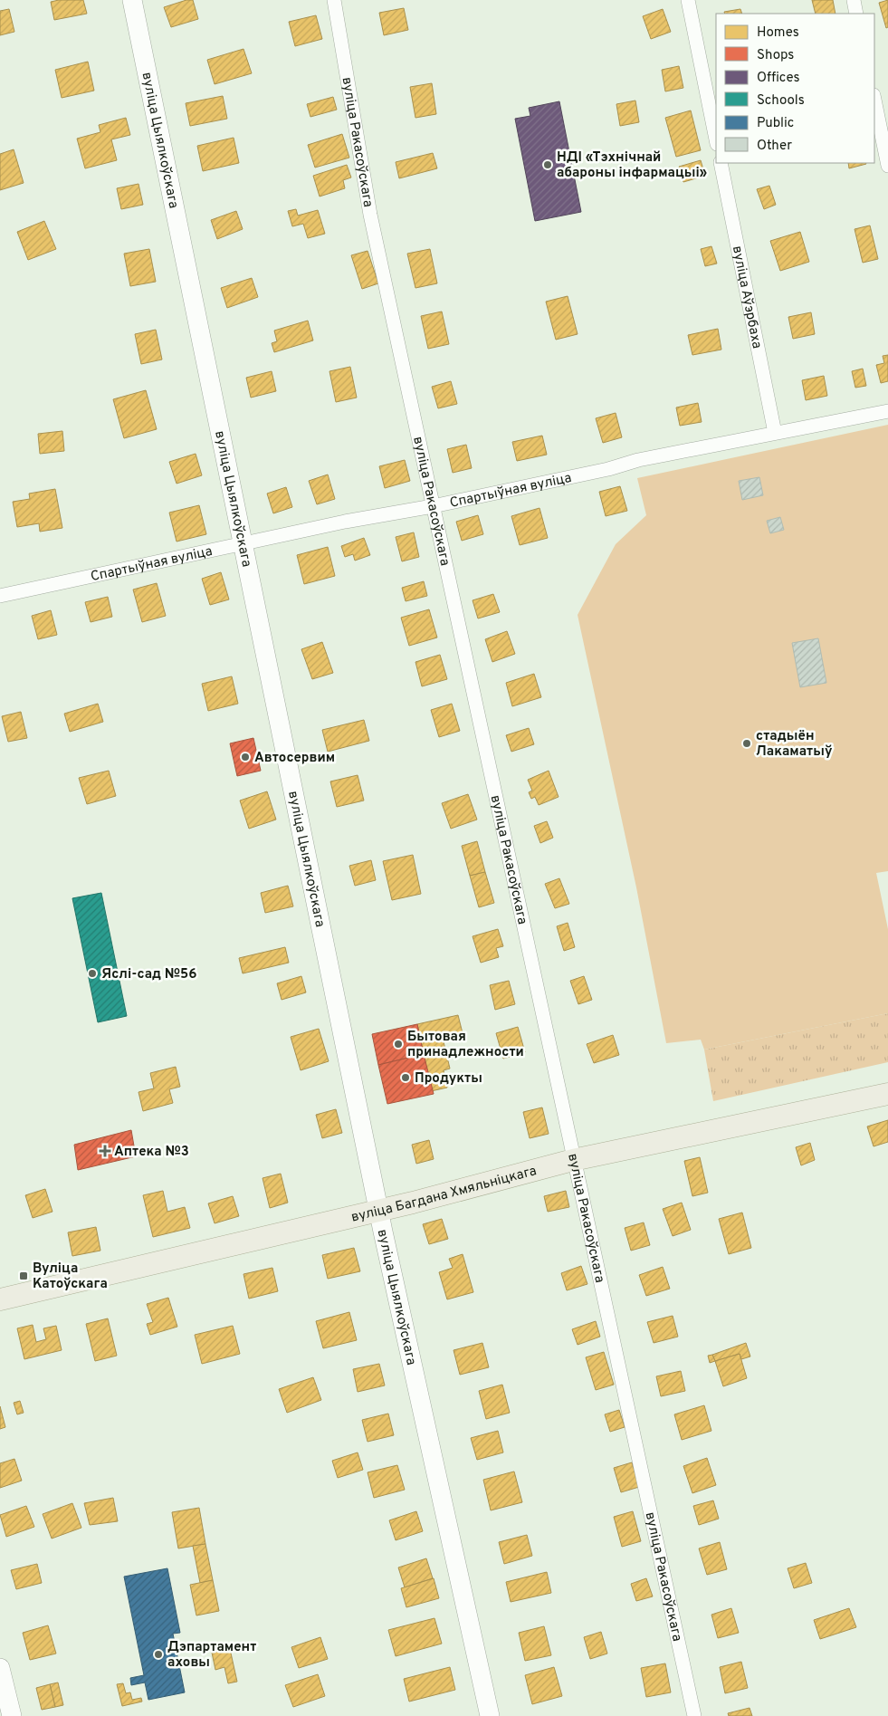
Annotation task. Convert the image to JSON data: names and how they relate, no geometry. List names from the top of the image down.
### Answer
{
  "streets": {
    "main road": ["вуліца Багдана Хмяльніцкага"],
    "street": [
      "вуліца Цыялкоўскага",
      "вуліца Ракасоўскага",
      "вуліца Аўэрбаха",
      "Спартыўная вуліца"
    ]
  },
  "crossings": [
    ["вуліца Цыялкоўскага", "Спартыўная вуліца"],
    ["вуліца Цыялкоўскага", "вуліца Багдана Хмяльніцкага"],
    ["вуліца Ракасоўскага", "Спартыўная вуліца"],
    ["вуліца Ракасоўскага", "вуліца Багдана Хмяльніцкага"],
    ["вуліца Аўэрбаха", "Спартыўная вуліца"]
  ],
  "places": {
    "other": [
      "НДІ «Тэхнічнай абароны інфармацыі»",
      "стадыён Лакаматыў",
      "Автосервим",
      "Яслі-сад №56",
      "Бытовая принадлежности",
      "Продукты",
      "Дэпартамент аховы"
    ],
    "health": ["Аптека №3"],
    "transit": ["Вуліца Катоўскага"]
  },
  "legend": [
    "Homes",
    "Shops",
    "Offices",
    "Schools",
    "Public",
    "Other"
  ]
}
